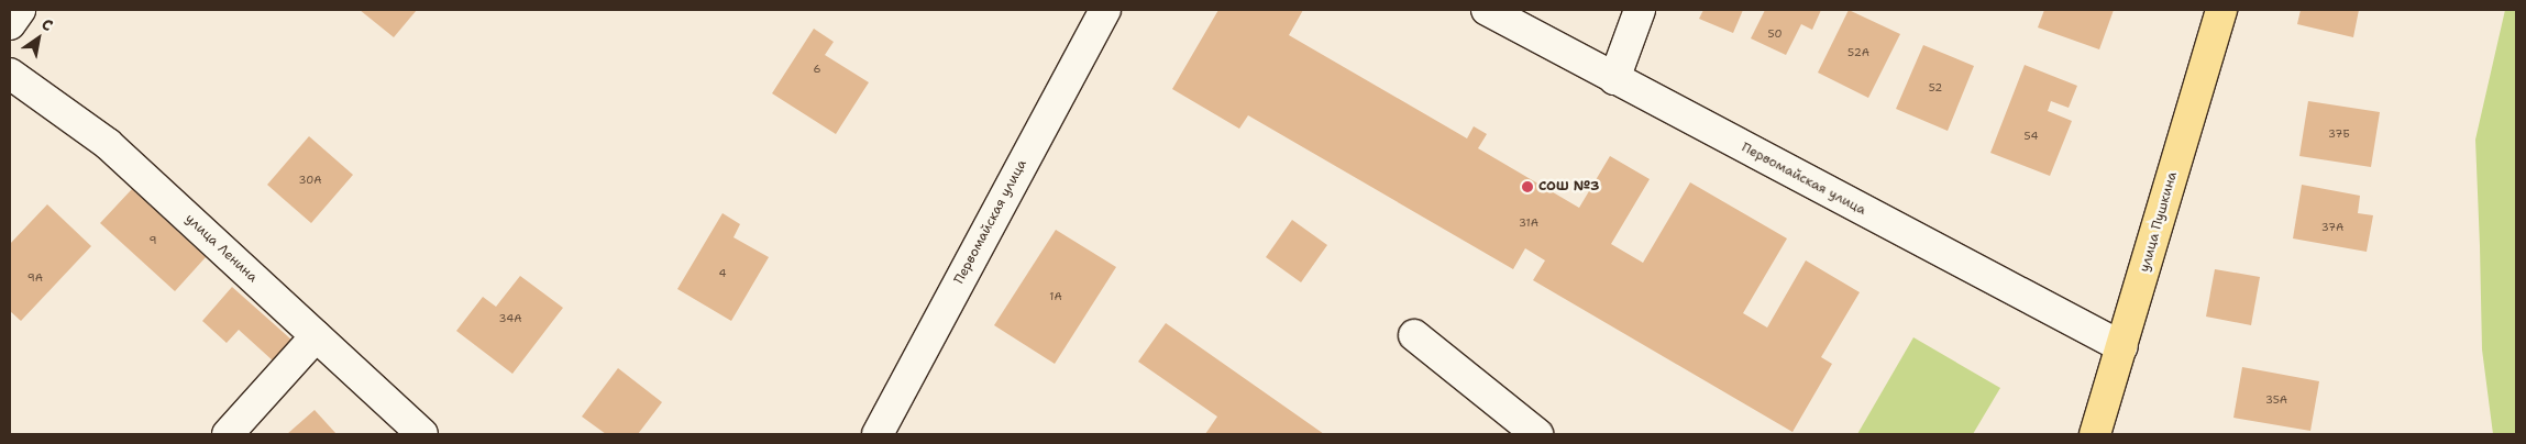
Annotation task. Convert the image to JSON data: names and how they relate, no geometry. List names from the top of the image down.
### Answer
{
  "streets": {
    "main road": ["улица Пушкина"],
    "street": ["Первомайская улица", "улица Ленина"]
  },
  "crossings": [
    ["Первомайская улица", "улица Пушкина"]
  ],
  "places": ["СОШ №3"],
  "house_numbers": [
    "50",
    "52А",
    "6",
    "52",
    "37Б",
    "54",
    "30А",
    "31А",
    "37А",
    "9",
    "4",
    "9А",
    "1А",
    "34А",
    "35А"
  ],
  "north": "top right"
}
